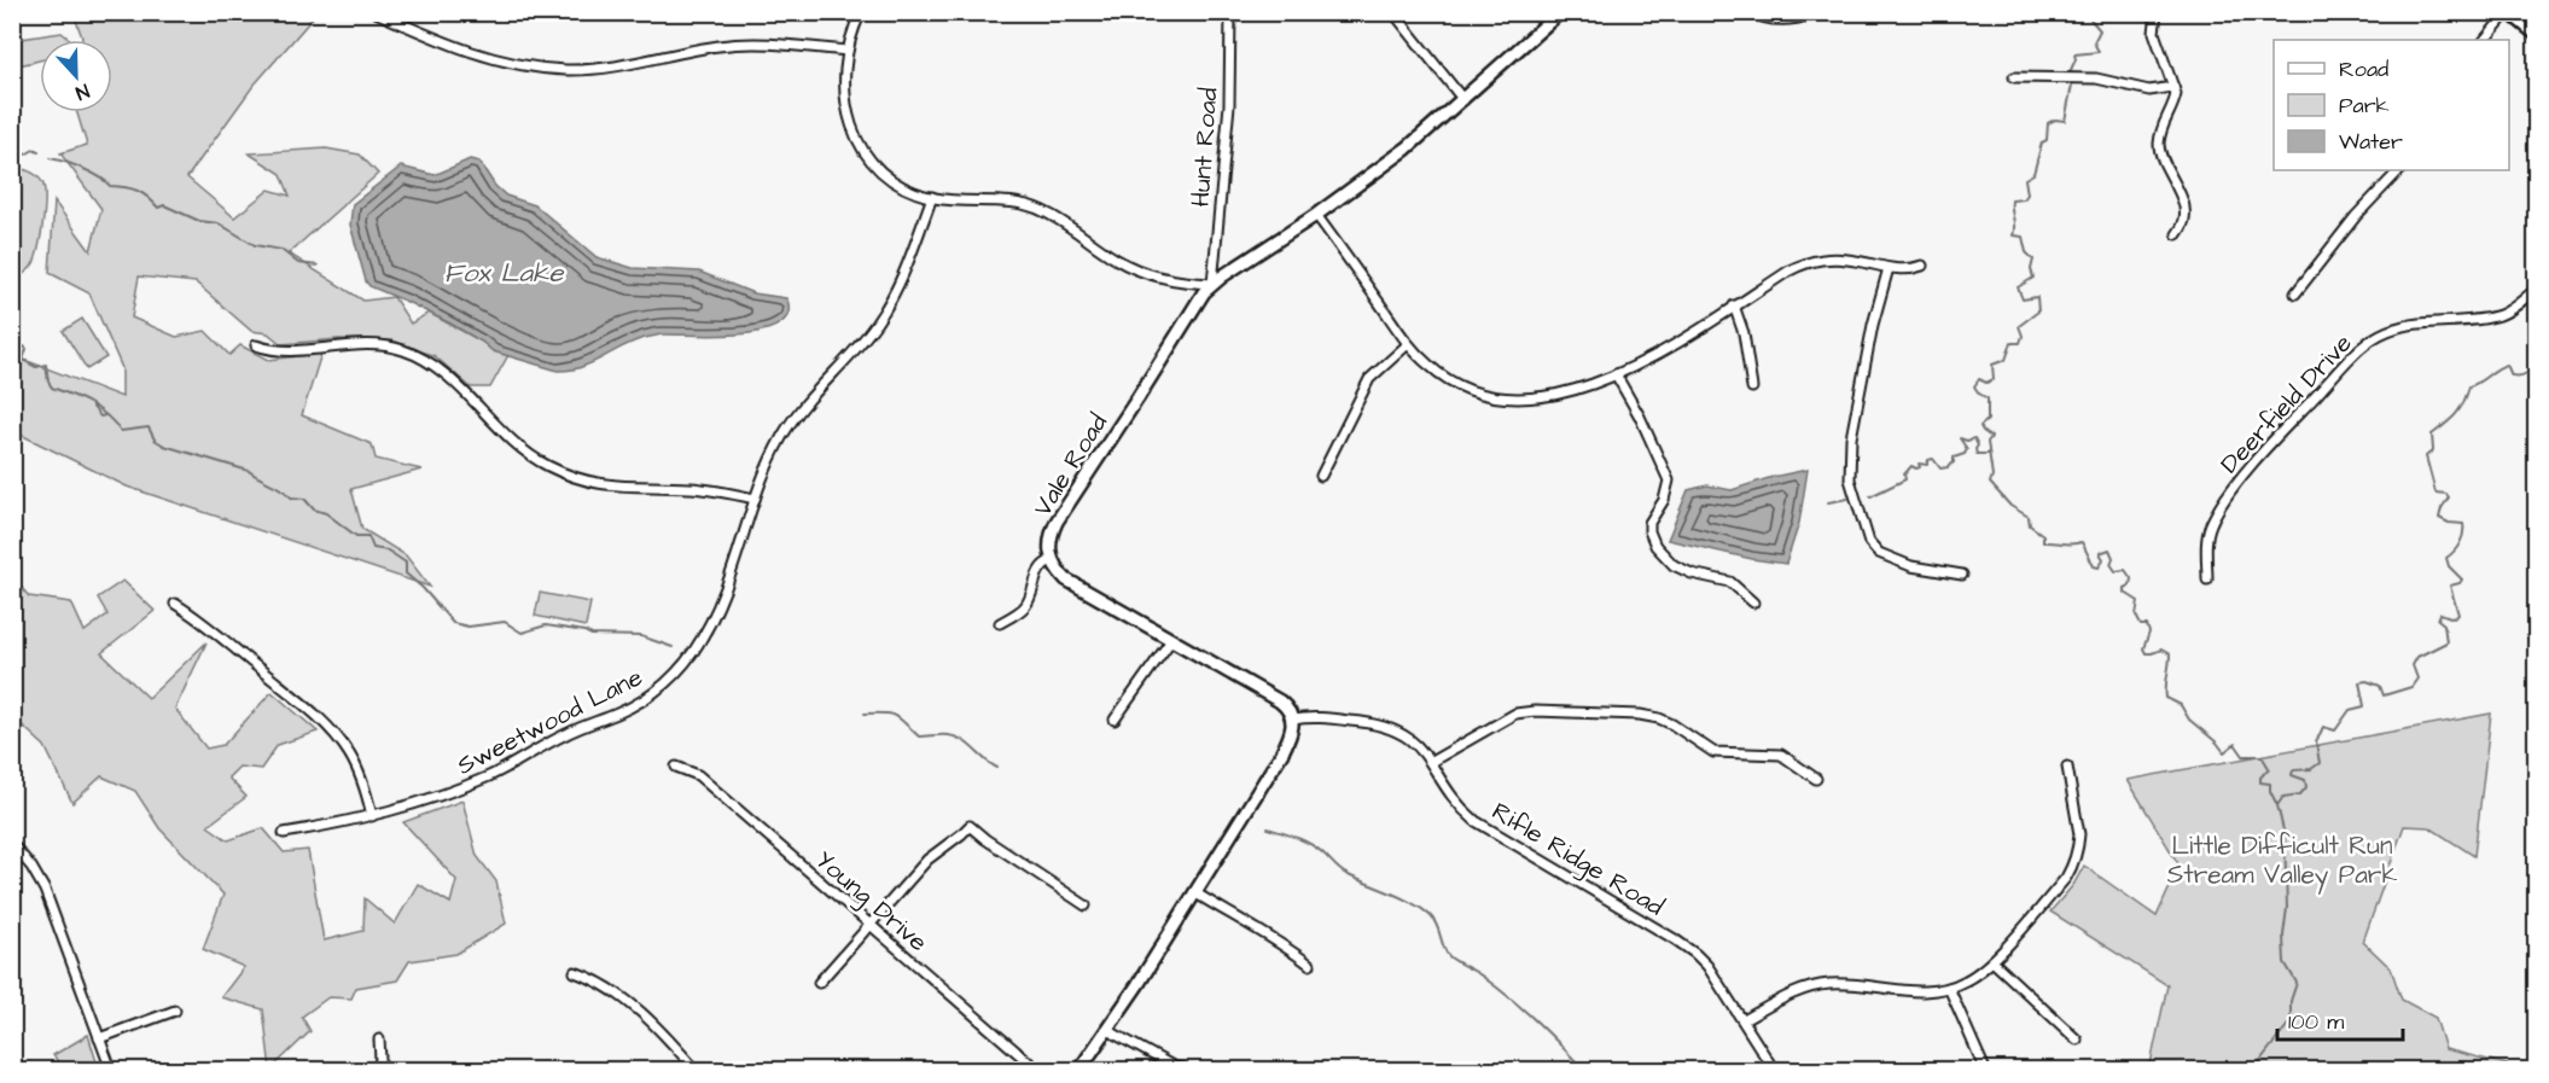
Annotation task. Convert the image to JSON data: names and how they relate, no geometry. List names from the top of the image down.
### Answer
{
  "streets": {
    "main road": ["Vale Road"],
    "street": [
      "Hunt Road",
      "Deerfield Drive",
      "Sweetwood Lane",
      "Rifle Ridge Road",
      "Young Drive"
    ]
  },
  "crossings": [
    ["Hunt Road", "Vale Road"]
  ],
  "water": ["Fox Lake"],
  "parks": ["Little Difficult Run Stream Valley Park"],
  "legend": ["Road", "Park", "Water"],
  "scale_bar": "100 m",
  "north": "bottom"
}
